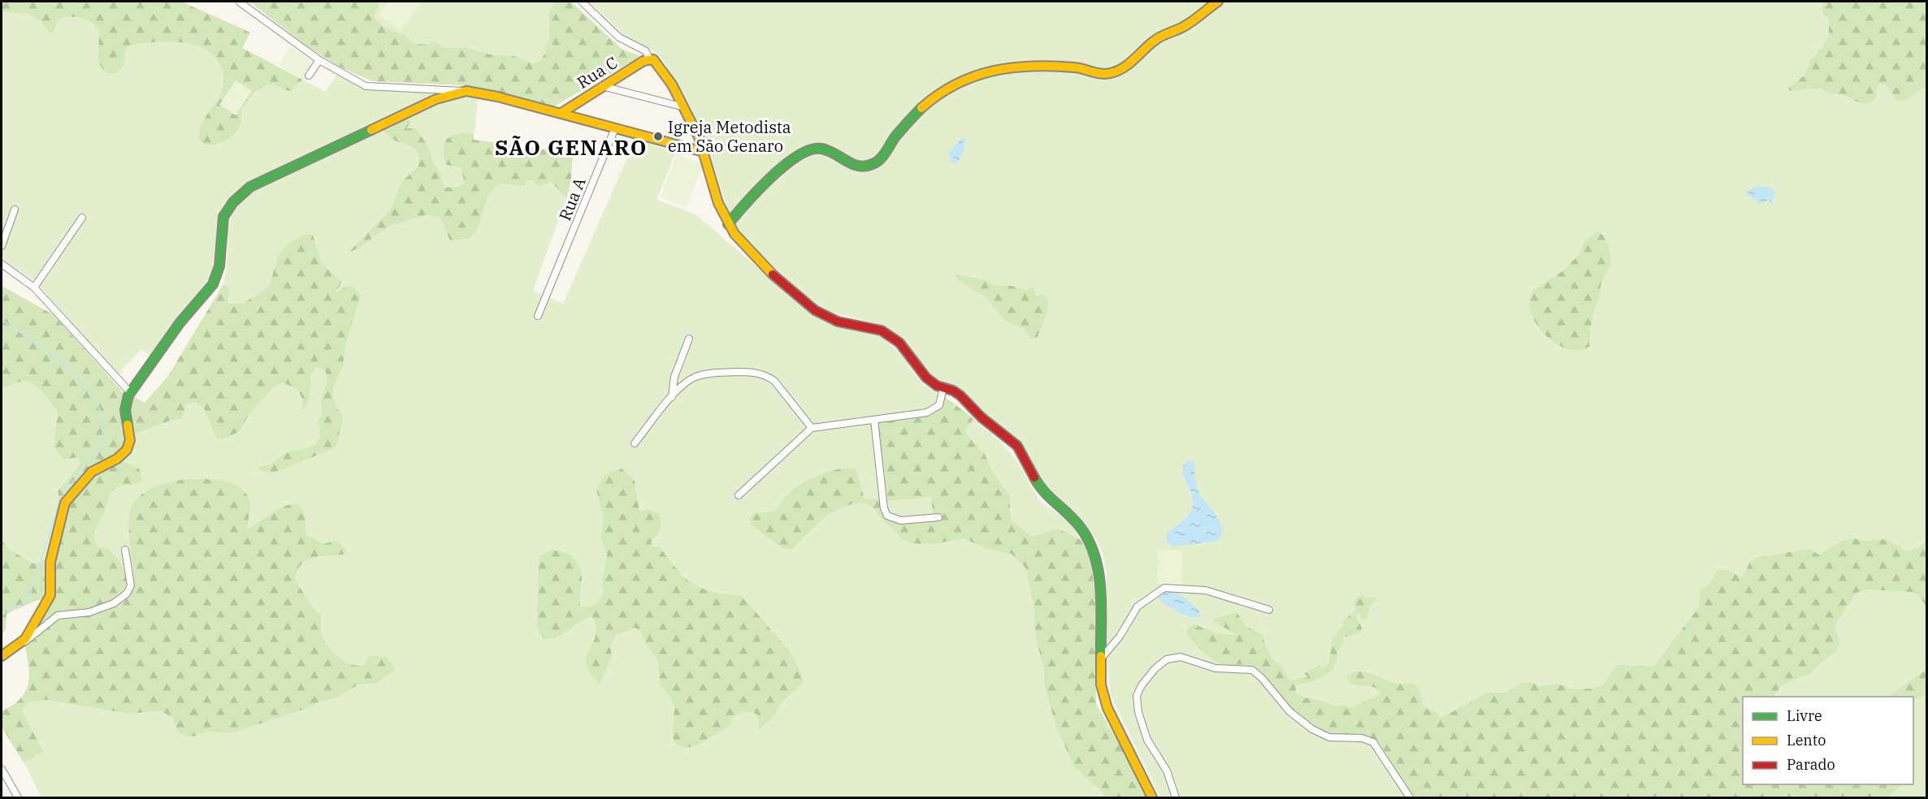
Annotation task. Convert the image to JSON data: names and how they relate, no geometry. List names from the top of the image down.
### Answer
{
  "streets": {
    "street": ["Rua C", "Rua A"]
  },
  "districts": ["SÃO GENARO"],
  "places": ["Igreja Metodista em São Genaro"],
  "legend": ["Livre", "Lento", "Parado"]
}
